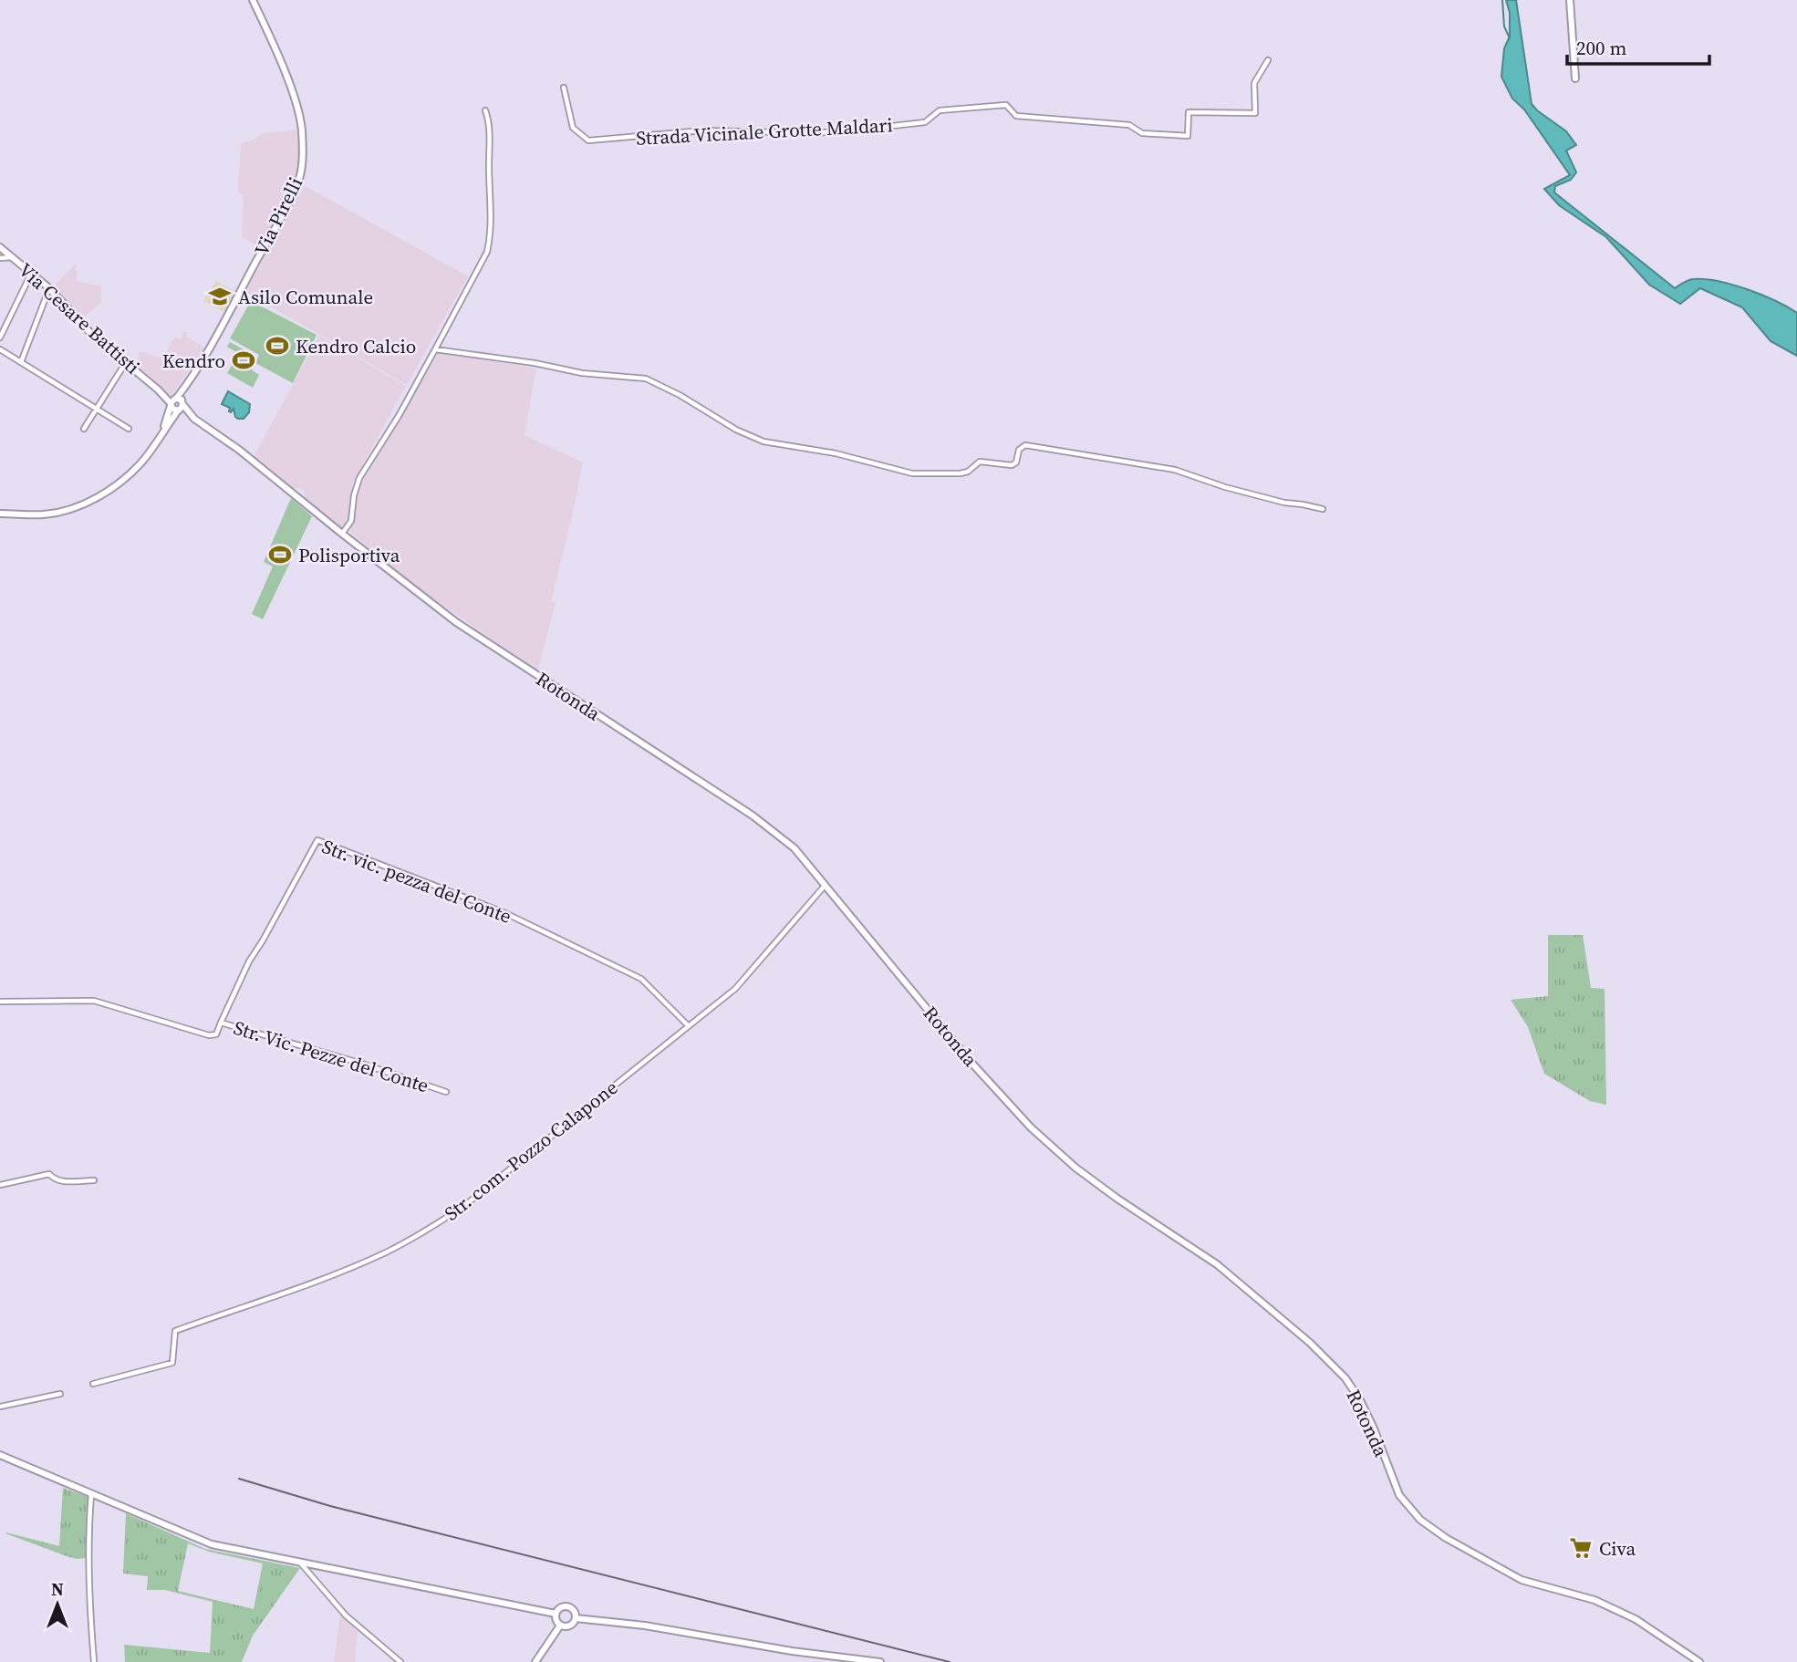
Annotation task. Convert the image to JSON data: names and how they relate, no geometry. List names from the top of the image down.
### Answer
{
  "streets": {
    "main road": ["Via Pirelli", "Via Cesare Battisti", "Rotonda"],
    "street": [
      "Strada Vicinale Grotte Maldari",
      "Str. vic. pezza del Conte",
      "Str. Vic. Pezze del Conte",
      "Str. com. Pozzo Calapone"
    ]
  },
  "crossings": [
    ["Via Pirelli", "Via Cesare Battisti"],
    ["Via Pirelli", "Rotonda"],
    ["Rotonda", "Str. com. Pozzo Calapone"],
    ["Str. vic. pezza del Conte", "Str. Vic. Pezze del Conte"],
    ["Str. vic. pezza del Conte", "Str. com. Pozzo Calapone"]
  ],
  "places": {
    "school or university": ["Asilo Comunale"],
    "sports": ["Kendro Calcio", "Kendro", "Polisportiva"],
    "supermarket": ["Civa"]
  },
  "scale_bar": "200 m",
  "north": "top"
}
